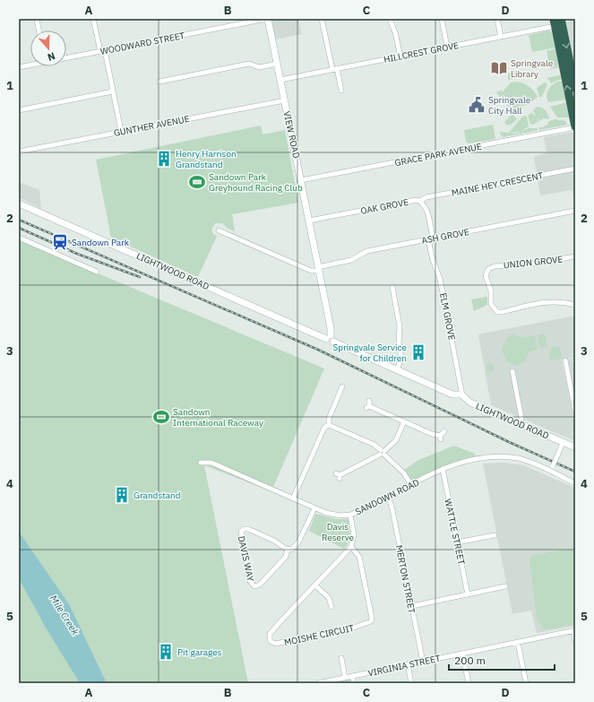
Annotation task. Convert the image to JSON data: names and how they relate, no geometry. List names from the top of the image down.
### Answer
{
  "streets": {
    "main road": ["VIEW ROAD", "LIGHTWOOD ROAD"],
    "street": [
      "WOODWARD STREET",
      "HILLCREST GROVE",
      "GUNTHER AVENUE",
      "GRACE PARK AVENUE",
      "MAINE HEY CRESCENT",
      "OAK GROVE",
      "ASH GROVE",
      "UNION GROVE",
      "ELM GROVE",
      "SANDOWN ROAD",
      "WATTLE STREET",
      "DAVIS WAY",
      "MERTON STREET",
      "MOISHE CIRCUIT",
      "VIRGINIA STREET"
    ]
  },
  "crossings": [
    ["WOODWARD STREET", "VIEW ROAD"],
    ["HILLCREST GROVE", "VIEW ROAD"],
    ["GUNTHER AVENUE", "VIEW ROAD"],
    ["VIEW ROAD", "GRACE PARK AVENUE"],
    ["VIEW ROAD", "OAK GROVE"],
    ["VIEW ROAD", "ASH GROVE"],
    ["VIEW ROAD", "LIGHTWOOD ROAD"],
    ["MAINE HEY CRESCENT", "OAK GROVE"],
    ["OAK GROVE", "ASH GROVE"],
    ["OAK GROVE", "ELM GROVE"],
    ["ASH GROVE", "ELM GROVE"],
    ["LIGHTWOOD ROAD", "ELM GROVE"],
    ["SANDOWN ROAD", "WATTLE STREET"],
    ["SANDOWN ROAD", "DAVIS WAY"],
    ["SANDOWN ROAD", "MERTON STREET"],
    ["MERTON STREET", "VIRGINIA STREET"]
  ],
  "water": ["Mile Creek"],
  "parks": ["Davis Reserve"],
  "places": {
    "library": ["Springvale Library"],
    "public building": ["Springvale City Hall"],
    "building": [
      "Henry Harrison Grandstand",
      "Springvale Service for Children",
      "Grandstand",
      "Pit garages"
    ],
    "sports": ["Sandown Park Greyhound Racing Club", "Sandown International Raceway"],
    "station": ["Sandown Park"]
  },
  "scale_bar": "200 m",
  "north": "bottom",
  "grid": {
    "columns": [
      "A",
      "B",
      "C",
      "D"
    ],
    "rows": [
      "1",
      "2",
      "3",
      "4",
      "5"
    ]
  }
}
